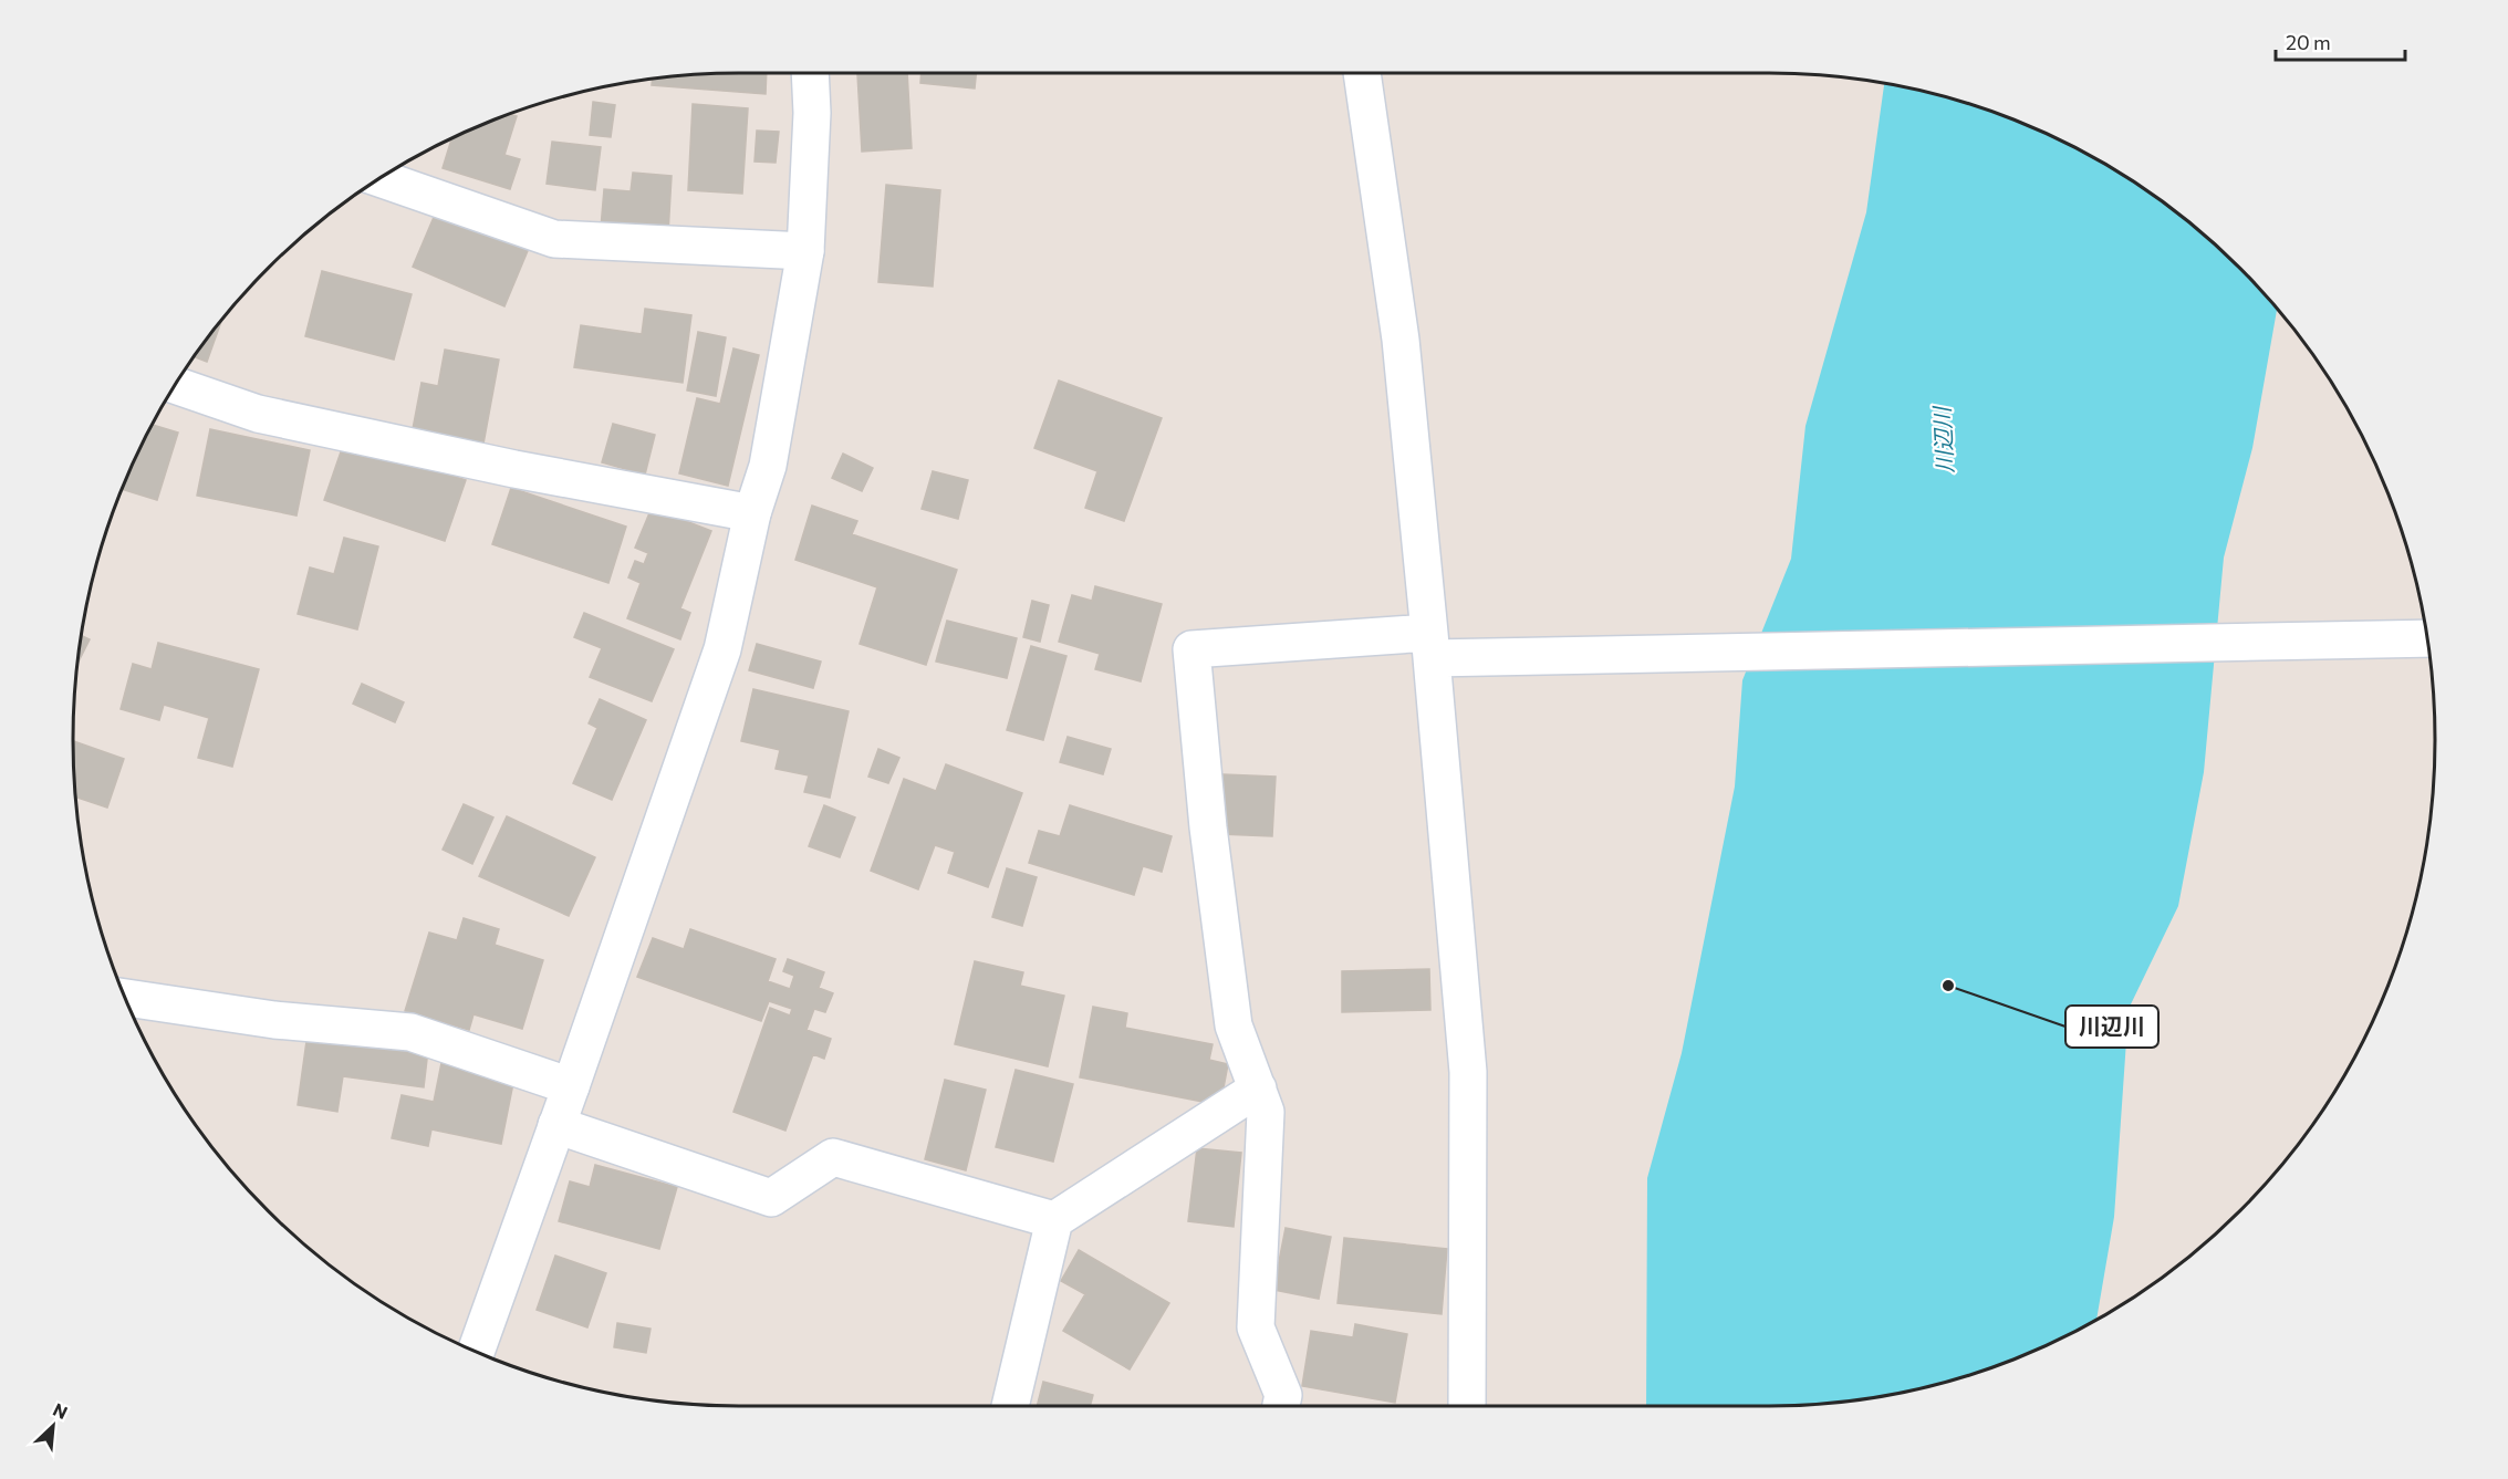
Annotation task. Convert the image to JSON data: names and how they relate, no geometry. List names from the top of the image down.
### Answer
{
  "water": ["川辺川"],
  "places": ["川辺川"],
  "scale_bar": "20 m",
  "north": "top right"
}
